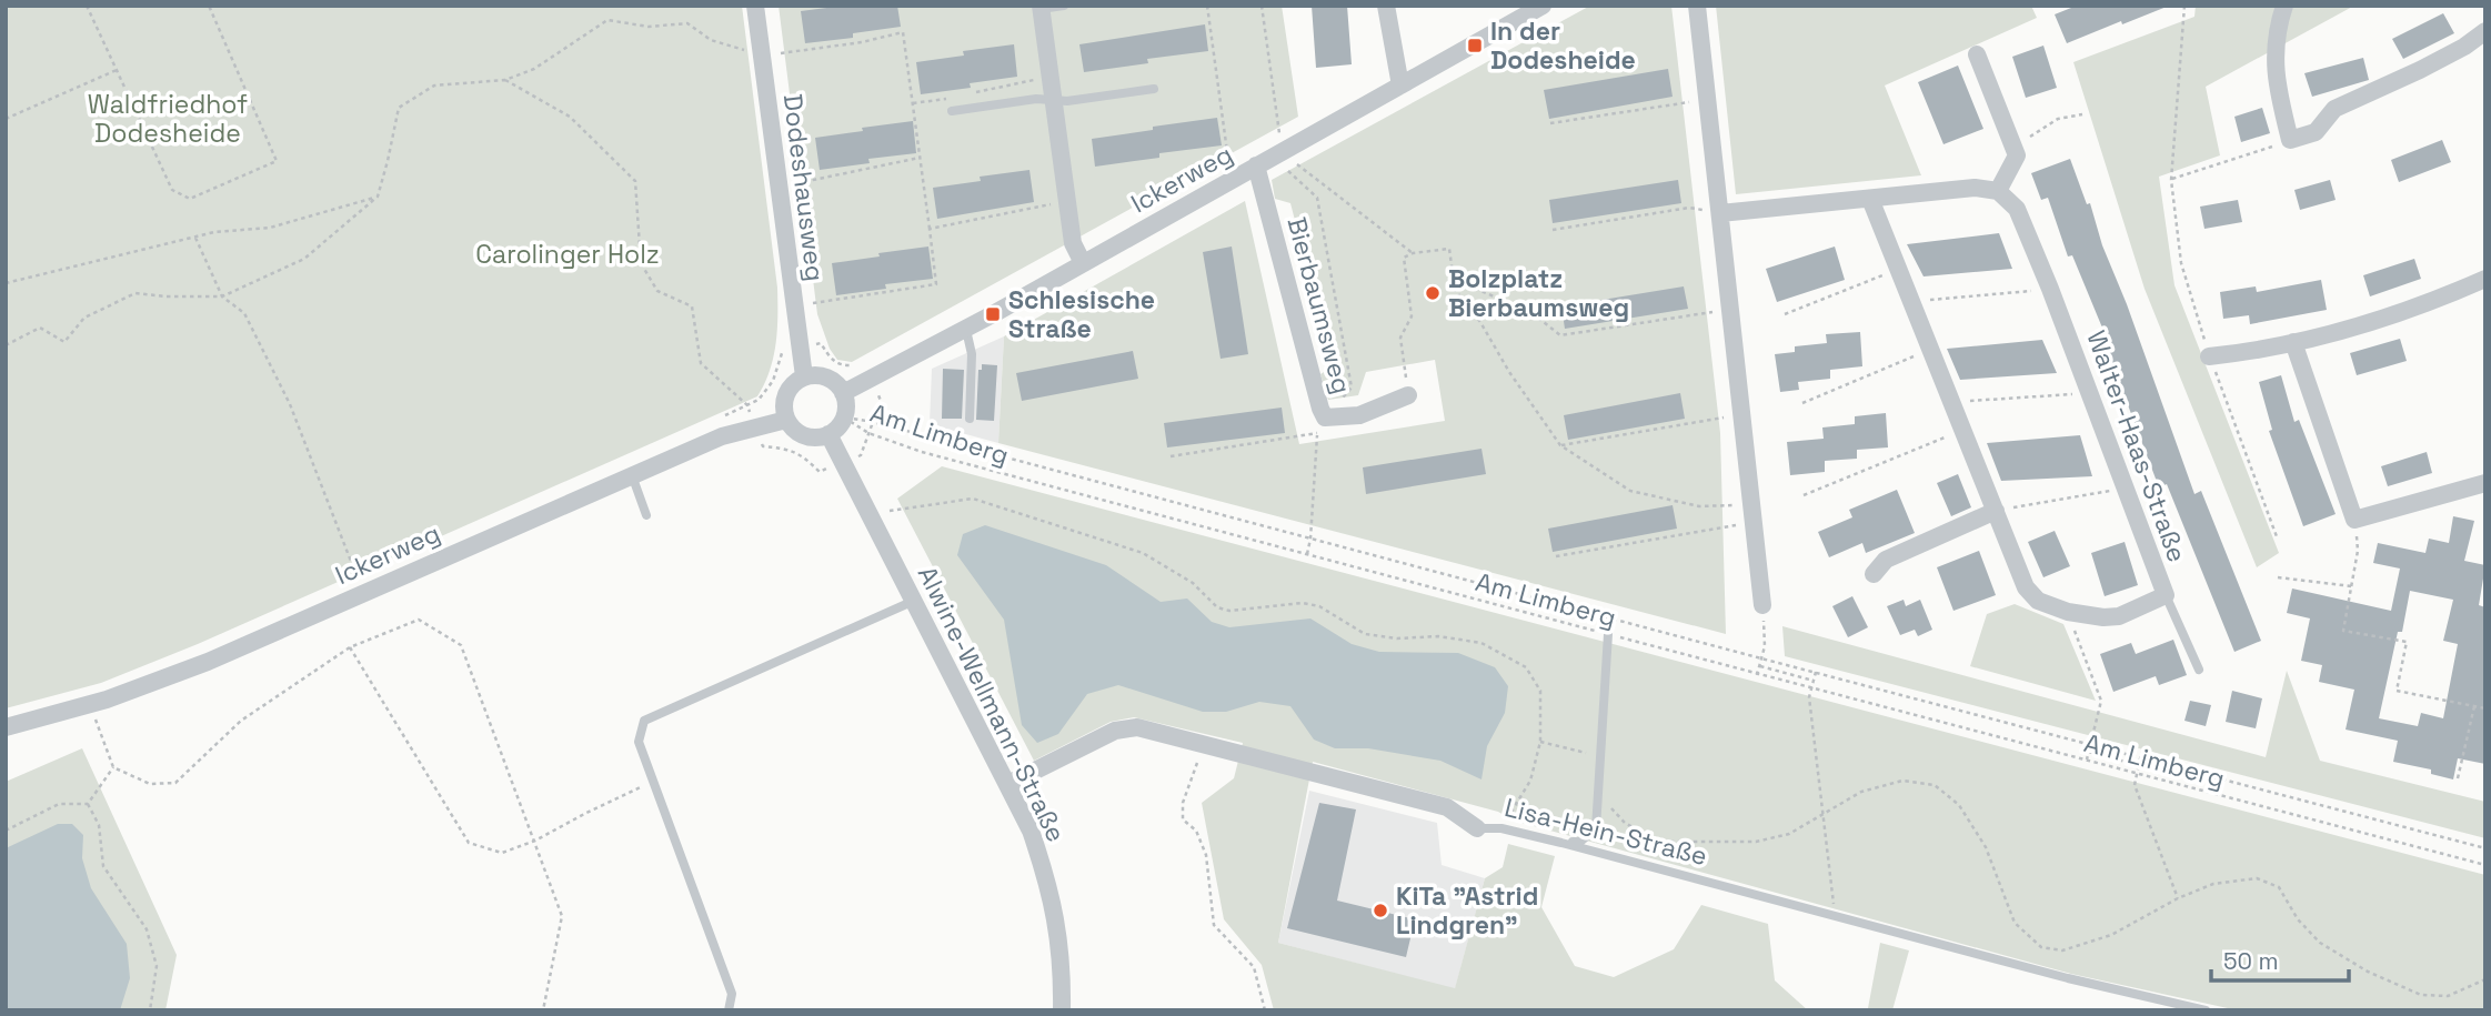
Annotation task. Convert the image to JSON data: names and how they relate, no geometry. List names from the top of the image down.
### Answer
{
  "streets": {
    "street": [
      "Ickerweg",
      "Dodeshausweg",
      "Bierbaumsweg",
      "Walter-Haas-Straße",
      "Alwine-Wellmann-Straße",
      "Lisa-Hein-Straße"
    ],
    "path": ["Am Limberg"]
  },
  "crossings": [
    ["Ickerweg", "Dodeshausweg"],
    ["Ickerweg", "Bierbaumsweg"],
    ["Ickerweg", "Am Limberg"],
    ["Ickerweg", "Alwine-Wellmann-Straße"],
    ["Dodeshausweg", "Am Limberg"],
    ["Dodeshausweg", "Alwine-Wellmann-Straße"],
    ["Am Limberg", "Alwine-Wellmann-Straße"],
    ["Alwine-Wellmann-Straße", "Lisa-Hein-Straße"]
  ],
  "parks": ["Waldfriedhof Dodesheide", "Carolinger Holz"],
  "places": {
    "transit": ["In der Dodesheide", "Schlesische Straße"],
    "other": ["Bolzplatz Bierbaumsweg", "KiTa \"Astrid Lindgren\""]
  },
  "scale_bar": "50 m"
}
